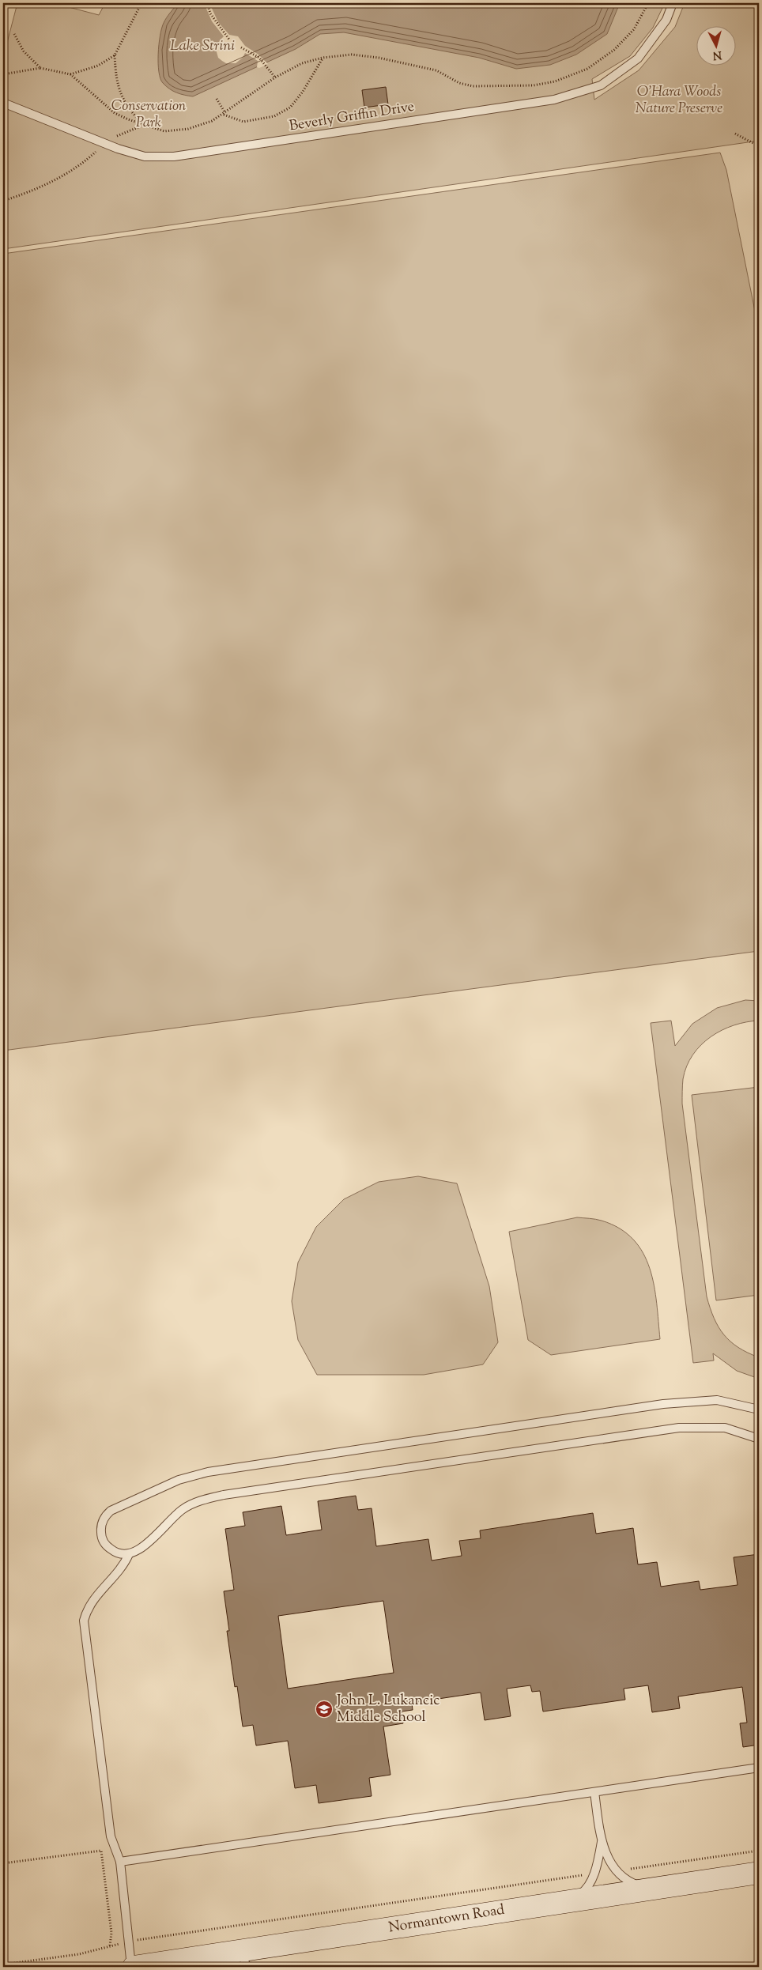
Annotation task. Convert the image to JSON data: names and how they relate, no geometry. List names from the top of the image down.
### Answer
{
  "streets": {
    "street": ["Normantown Road"],
    "lane": ["Beverly Griffin Drive"]
  },
  "water": ["Lake Strini"],
  "parks": ["O'Hara Woods Nature Preserve", "Conservation Park"],
  "places": {
    "school or university": ["John L. Lukancic Middle School"]
  },
  "north": "bottom"
}
